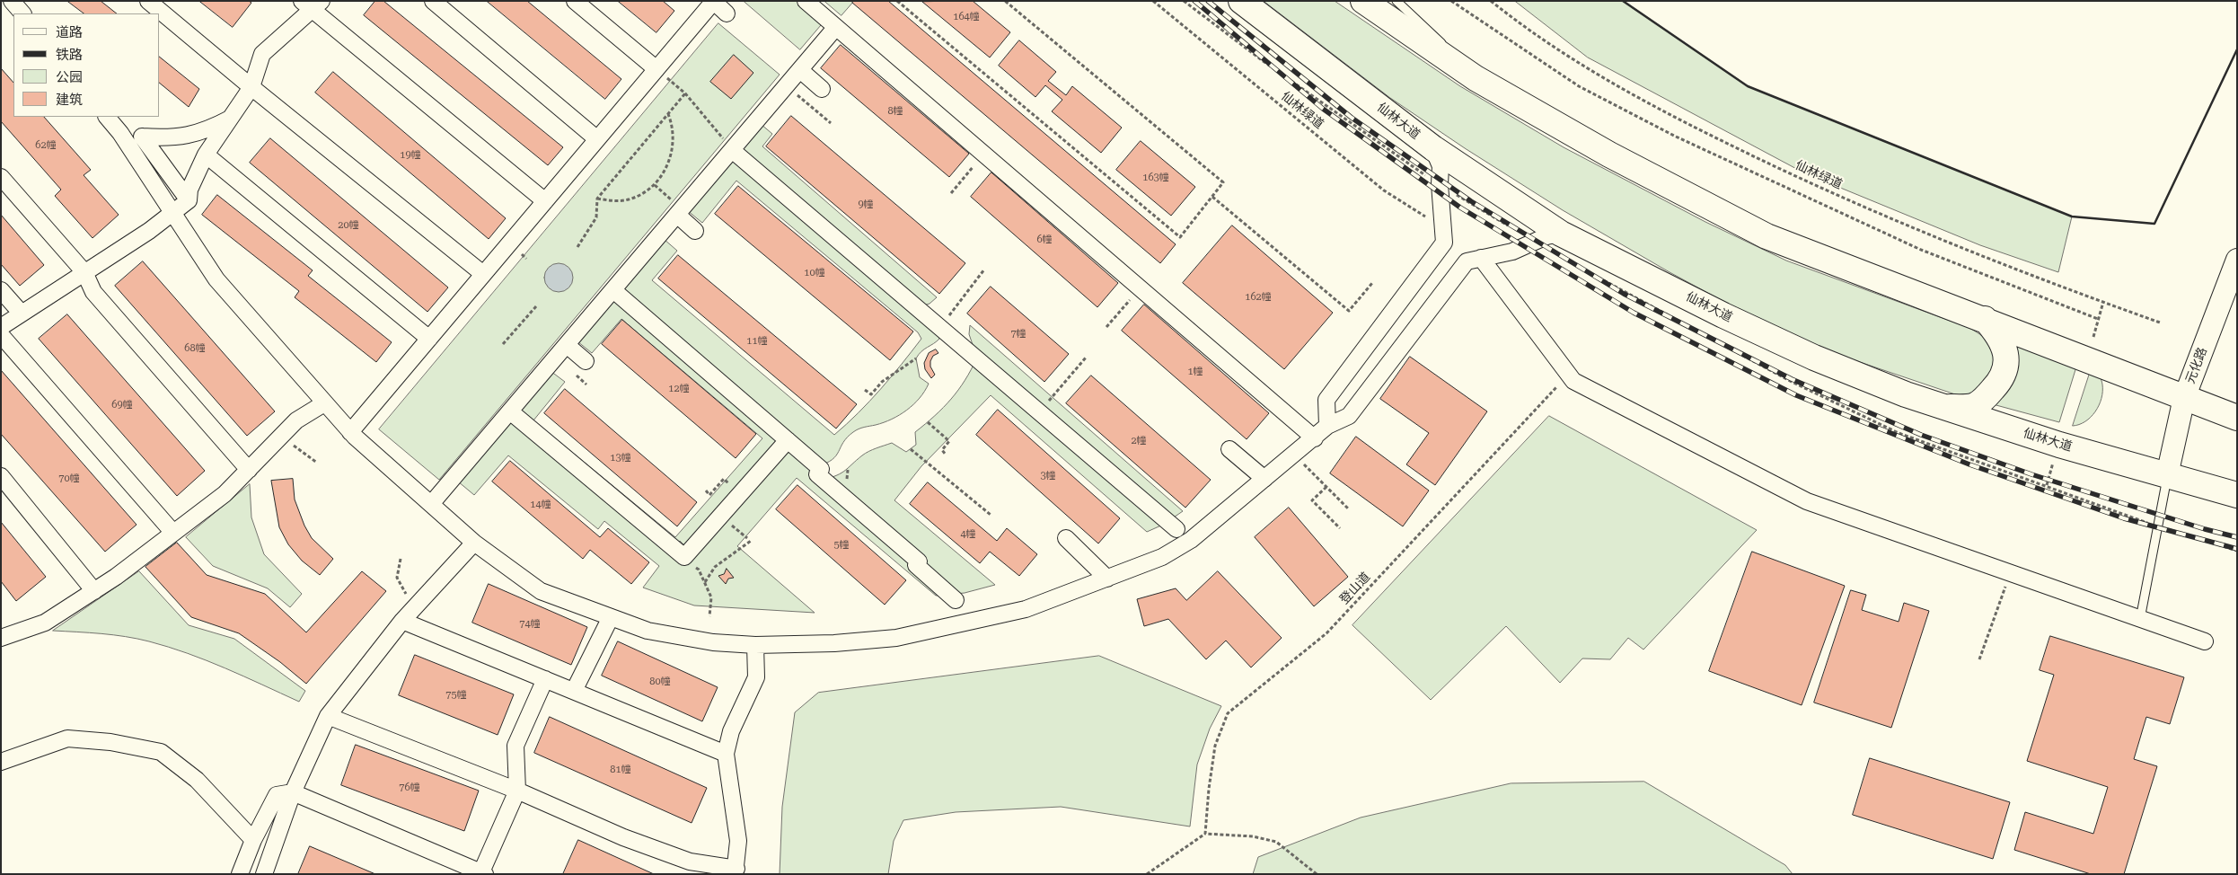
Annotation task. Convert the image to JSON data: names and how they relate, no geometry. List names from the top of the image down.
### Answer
{
  "streets": {
    "main road": ["仙林大道"],
    "street": ["元化路"],
    "path": ["仙林绿道", "登山道"]
  },
  "crossings": [
    ["仙林大道", "元化路"]
  ],
  "house_numbers": [
    "164幢",
    "8幢",
    "62幢",
    "19幢",
    "163幢",
    "9幢",
    "20幢",
    "6幢",
    "10幢",
    "162幢",
    "7幢",
    "11幢",
    "68幢",
    "1幢",
    "12幢",
    "69幢",
    "2幢",
    "13幢",
    "3幢",
    "70幢",
    "14幢",
    "4幢",
    "5幢",
    "74幢",
    "80幢",
    "75幢",
    "81幢",
    "76幢"
  ],
  "legend": [
    "道路",
    "铁路",
    "公园",
    "建筑"
  ]
}
